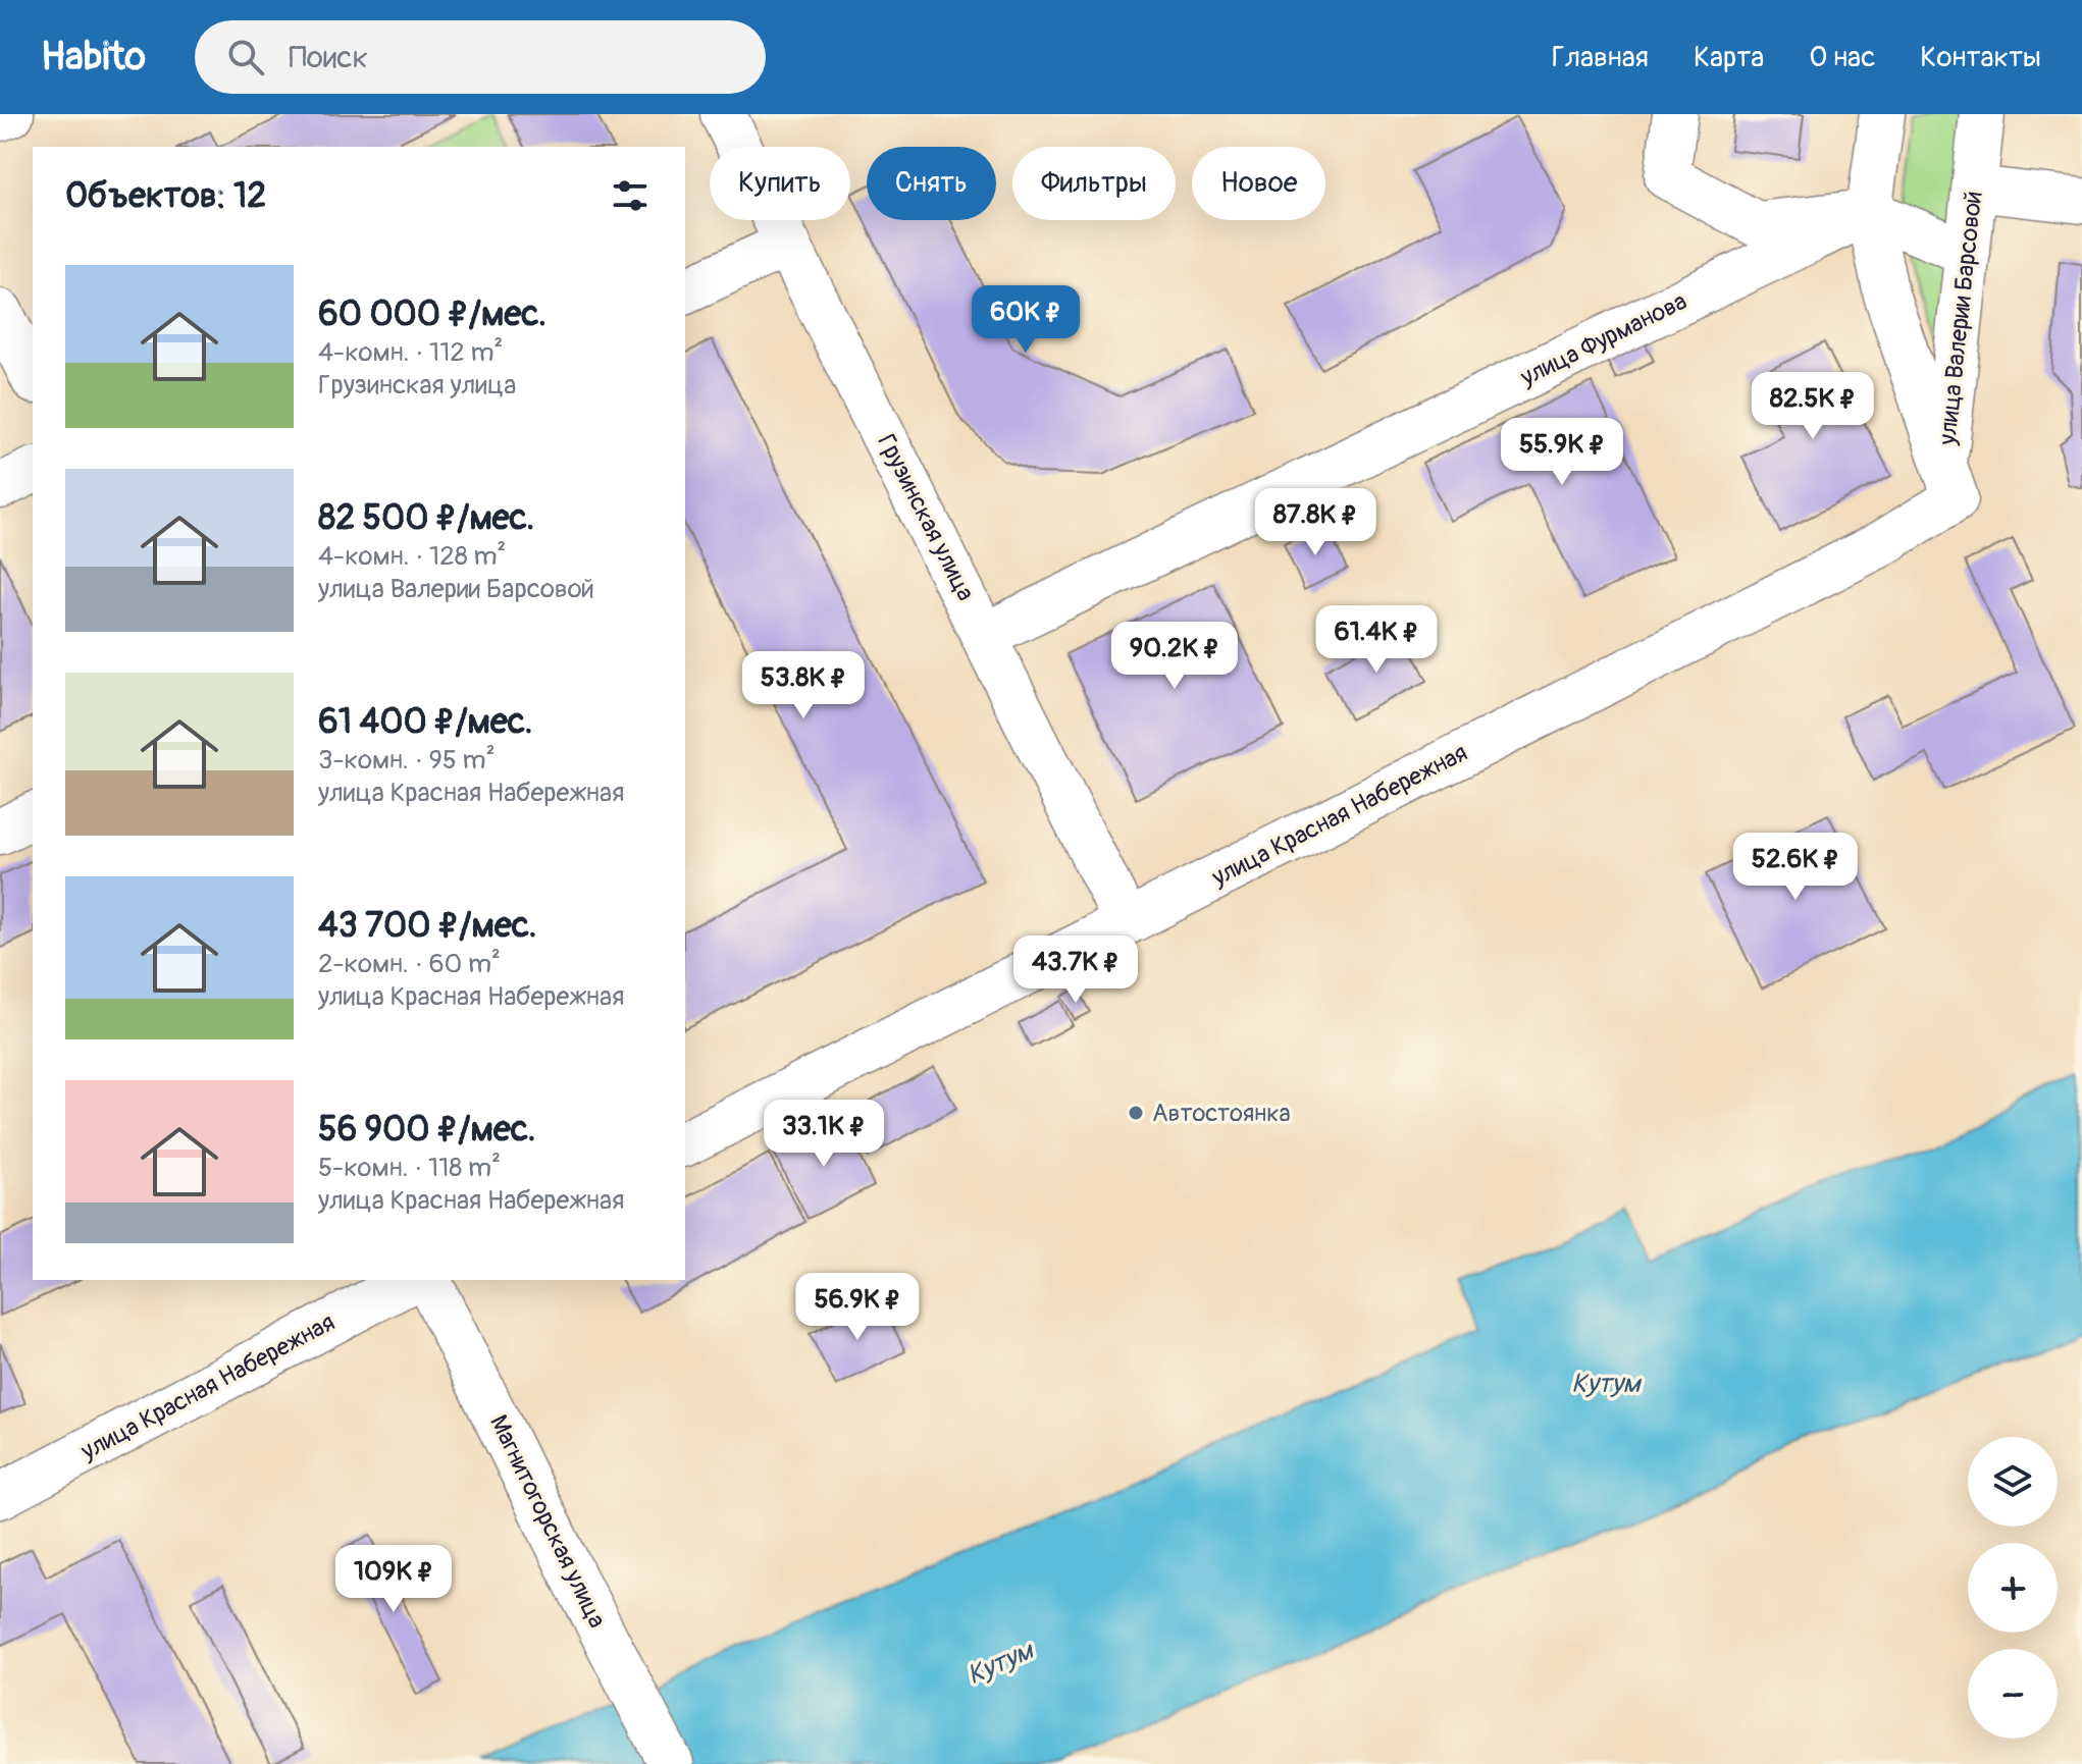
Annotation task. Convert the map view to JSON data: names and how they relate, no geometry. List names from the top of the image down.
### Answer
{
  "streets": {
    "street": [
      "улица Валерии Барсовой",
      "улица Фурманова",
      "Грузинская улица",
      "улица Красная Набережная",
      "Магнитогорская улица"
    ]
  },
  "crossings": [
    ["улица Валерии Барсовой", "улица Фурманова"],
    ["улица Валерии Барсовой", "улица Красная Набережная"],
    ["улица Фурманова", "Грузинская улица"],
    ["Грузинская улица", "улица Красная Набережная"]
  ],
  "water": ["Кутум"],
  "places": ["Автостоянка"],
  "page": {
    "header": "Habito",
    "search": "Поиск",
    "nav": [
      "Главная",
      "Карта",
      "О нас",
      "Контакты"
    ],
    "chip": [
      "Купить",
      "Снять",
      "Фильтры",
      "Новое"
    ],
    "heading": "Объектов: 12",
    "list": [
      {
        "name": "60 000 ₽/мес.",
        "note": "4-комн. · 112 m² · Грузинская улица"
      },
      {
        "name": "82 500 ₽/мес.",
        "note": "4-комн. · 128 m² · улица Валерии Барсовой"
      },
      {
        "name": "61 400 ₽/мес.",
        "note": "3-комн. · 95 m² · улица Красная Набережная"
      },
      {
        "name": "43 700 ₽/мес.",
        "note": "2-комн. · 60 m² · улица Красная Набережная"
      },
      {
        "name": "56 900 ₽/мес.",
        "note": "5-комн. · 118 m² · улица Красная Набережная"
      }
    ],
    "price": [
      "60K ₽",
      "82.5K ₽",
      "55.9K ₽",
      "87.8K ₽",
      "61.4K ₽",
      "90.2K ₽",
      "53.8K ₽",
      "52.6K ₽",
      "43.7K ₽",
      "33.1K ₽",
      "56.9K ₽",
      "109K ₽"
    ],
    "map_buttons": ["+", "−"]
  }
}
